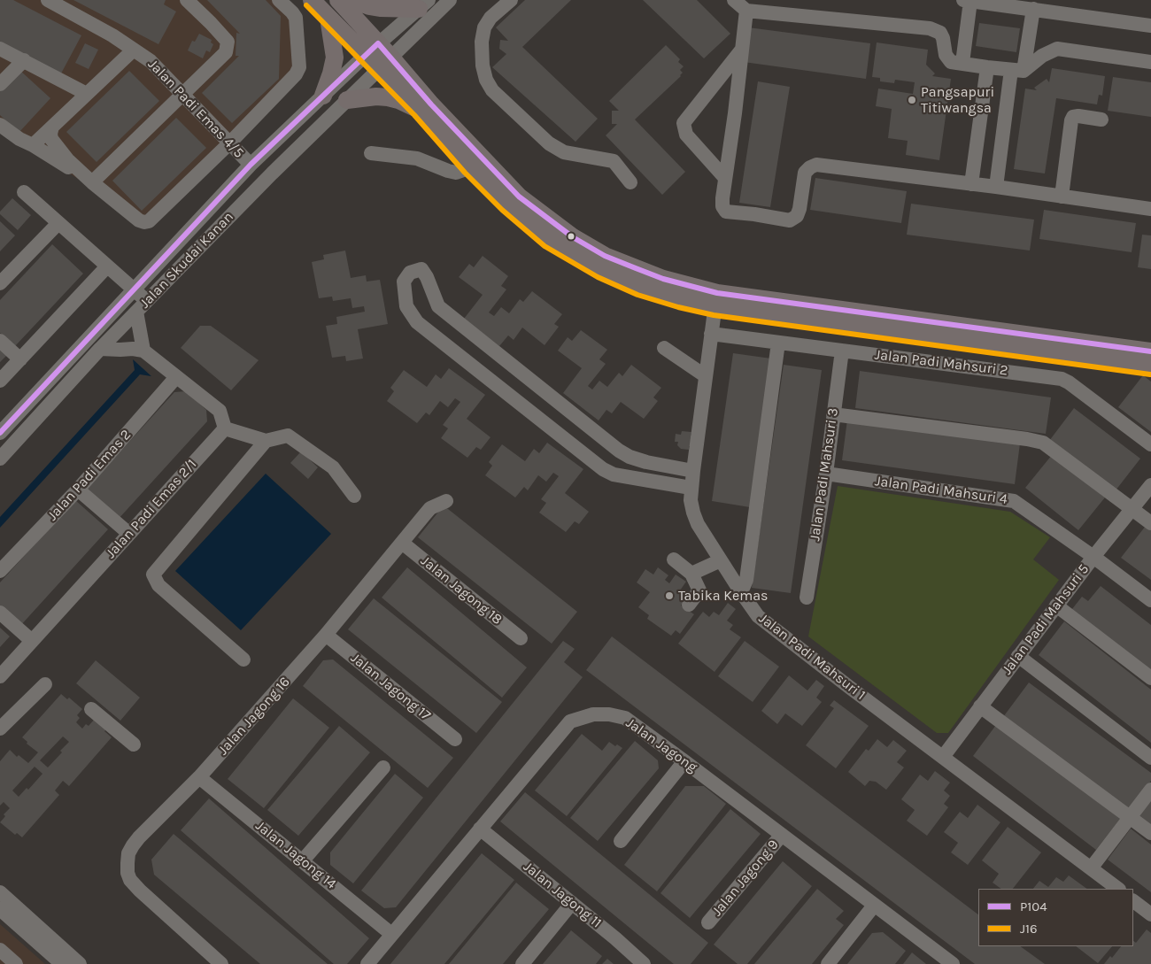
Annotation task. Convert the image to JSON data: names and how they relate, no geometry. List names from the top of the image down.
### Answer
{
  "streets": {
    "street": [
      "Jalan Padi Emas 4/5",
      "Jalan Skudai Kanan",
      "Jalan Padi Mahsuri 2",
      "Jalan Padi Mahsuri 3",
      "Jalan Padi Emas 2",
      "Jalan Padi Mahsuri 4",
      "Jalan Padi Emas 2/1",
      "Jalan Jagong 18",
      "Jalan Padi Mahsuri 5",
      "Jalan Padi Mahsuri 1",
      "Jalan Jagong 17",
      "Jalan Jagong 16",
      "Jalan Jagong",
      "Jalan Jagong 14",
      "Jalan Jagong 9",
      "Jalan Jagong 11"
    ]
  },
  "crossings": [
    ["Jalan Padi Emas 4/5", "Jalan Skudai Kanan"],
    ["Jalan Padi Mahsuri 2", "Jalan Padi Mahsuri 3"],
    ["Jalan Padi Mahsuri 2", "Jalan Padi Mahsuri 1"],
    ["Jalan Padi Mahsuri 3", "Jalan Padi Mahsuri 4"],
    ["Jalan Padi Mahsuri 4", "Jalan Padi Mahsuri 5"],
    ["Jalan Jagong 18", "Jalan Jagong 16"],
    ["Jalan Padi Mahsuri 5", "Jalan Padi Mahsuri 1"],
    ["Jalan Jagong 17", "Jalan Jagong 16"],
    ["Jalan Jagong 16", "Jalan Jagong 14"],
    ["Jalan Jagong", "Jalan Jagong 14"],
    ["Jalan Jagong", "Jalan Jagong 9"],
    ["Jalan Jagong", "Jalan Jagong 11"]
  ],
  "places": ["Pangsapuri Titiwangsa", "Tabika Kemas"],
  "lines": ["transit line J16", "transit line P104"],
  "legend": ["P104", "J16"]
}
